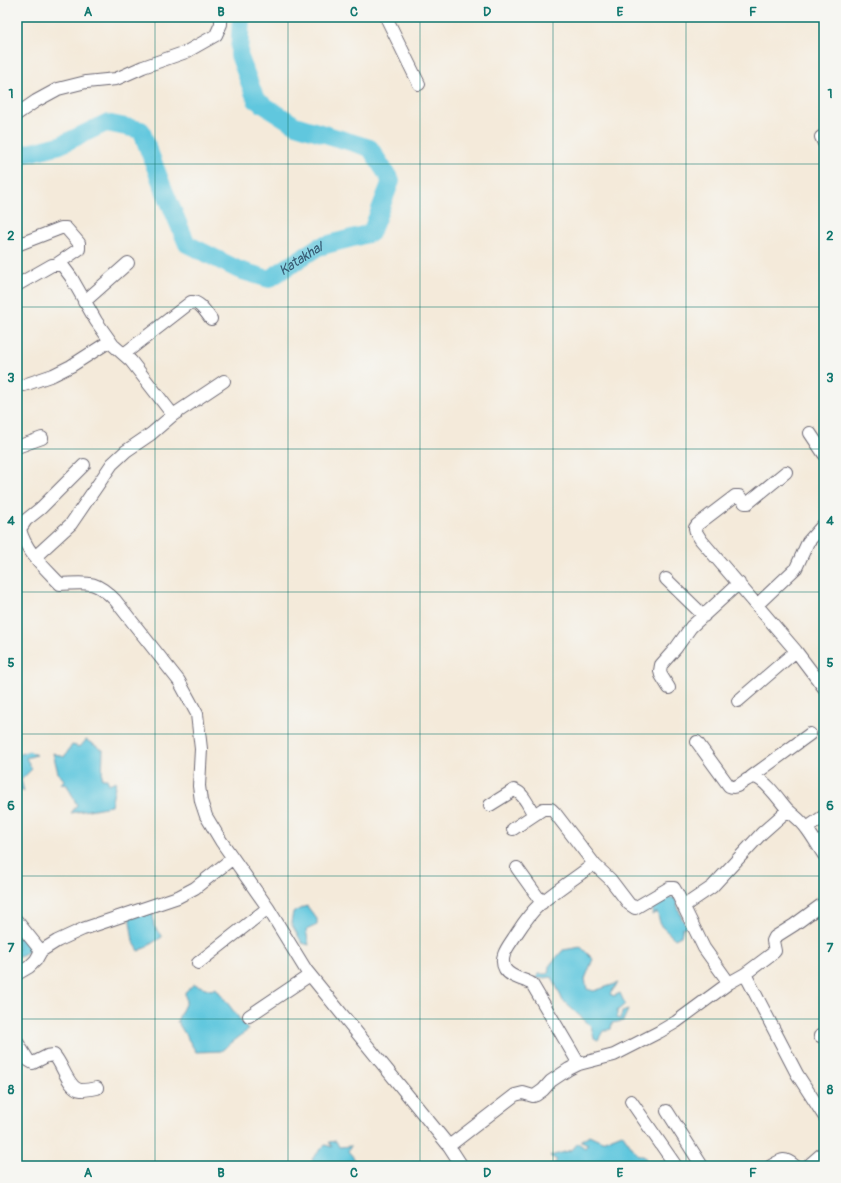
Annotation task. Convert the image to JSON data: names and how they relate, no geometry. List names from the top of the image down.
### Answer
{
  "water": ["Katakhal"],
  "grid": {
    "columns": [
      "A",
      "B",
      "C",
      "D",
      "E",
      "F"
    ],
    "rows": [
      "1",
      "2",
      "3",
      "4",
      "5",
      "6",
      "7",
      "8"
    ]
  }
}
